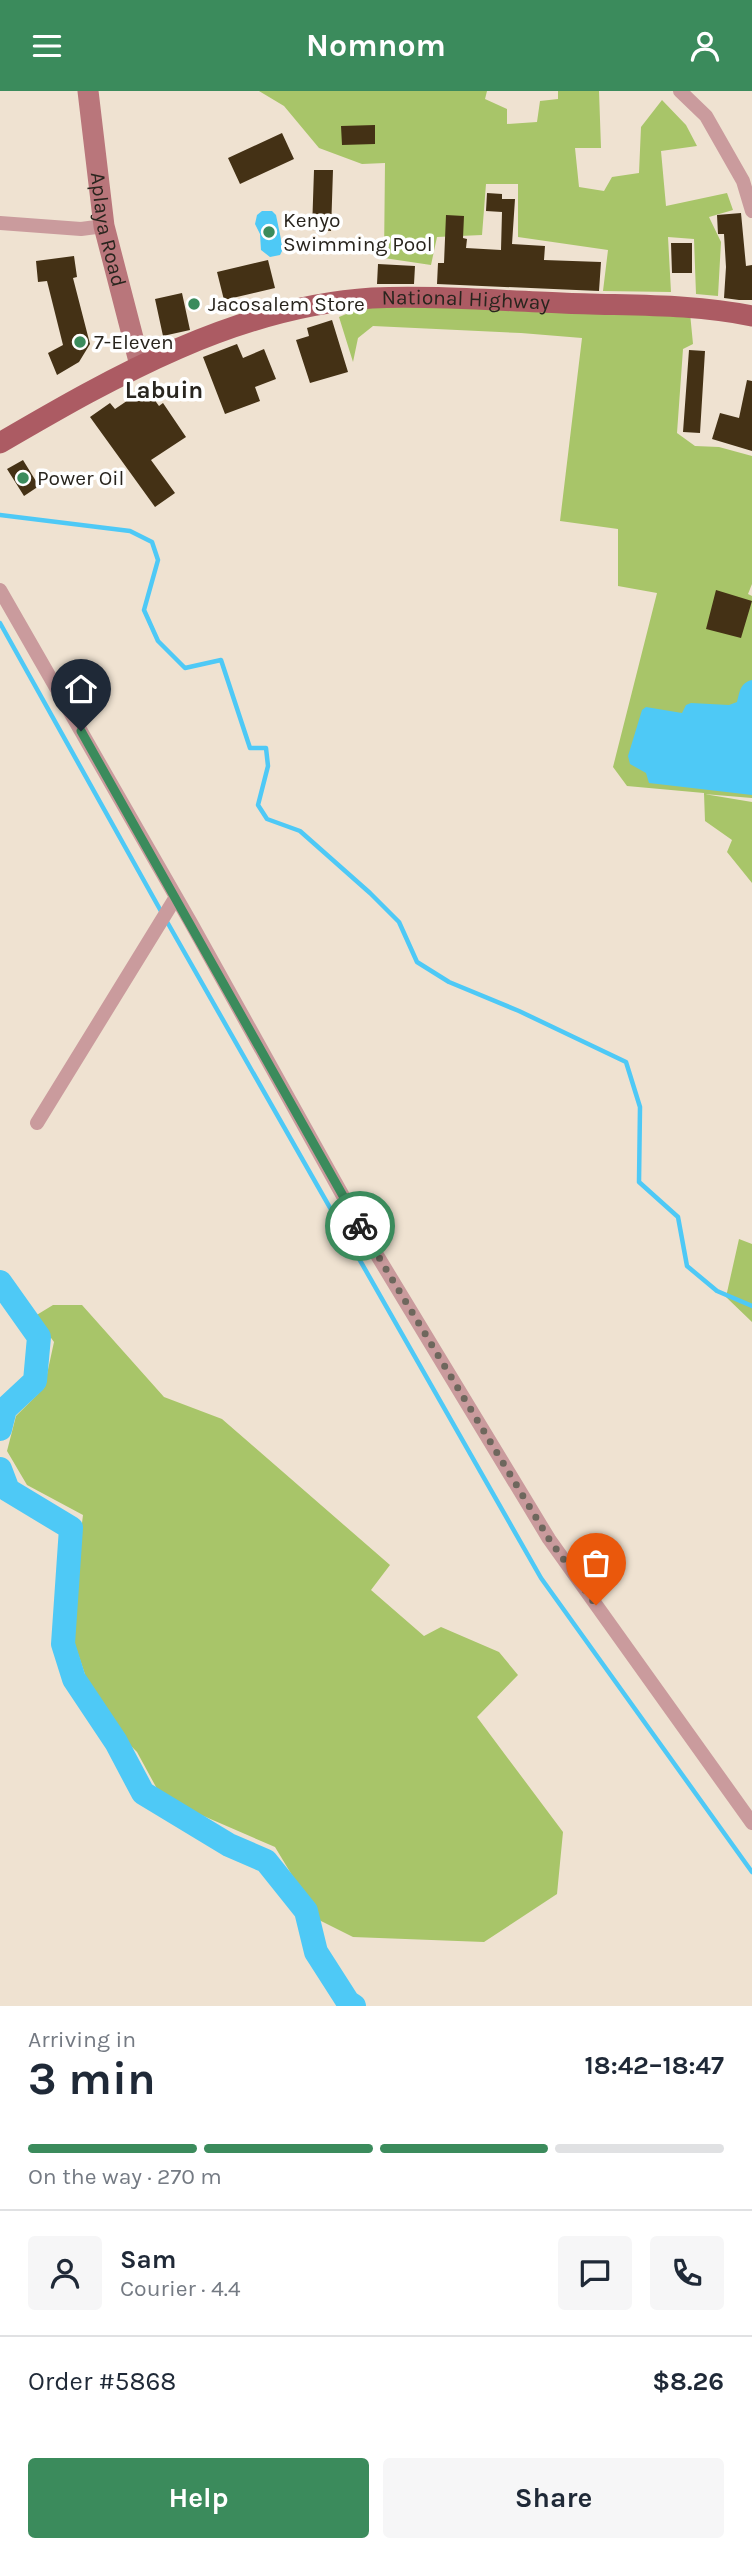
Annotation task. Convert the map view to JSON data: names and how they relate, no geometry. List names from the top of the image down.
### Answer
{
  "streets": {
    "main road": ["National Highway"],
    "street": ["Aplaya Road"]
  },
  "crossings": [
    ["Aplaya Road", "National Highway"]
  ],
  "districts": ["Labuin"],
  "places": [
    "Kenyo Swimming Pool",
    "Jacosalem Store",
    "7-Eleven",
    "Power Oil"
  ],
  "page": {
    "header": "Nomnom",
    "heading": ["3 min", "Arriving in", "18:42–18:47"],
    "panel": [
      "Sam",
      "Courier · 4.4",
      "Order #5868",
      "$8.26"
    ],
    "bar": "On the way · 270 m",
    "buttons": ["Help", "Share"]
  }
}
